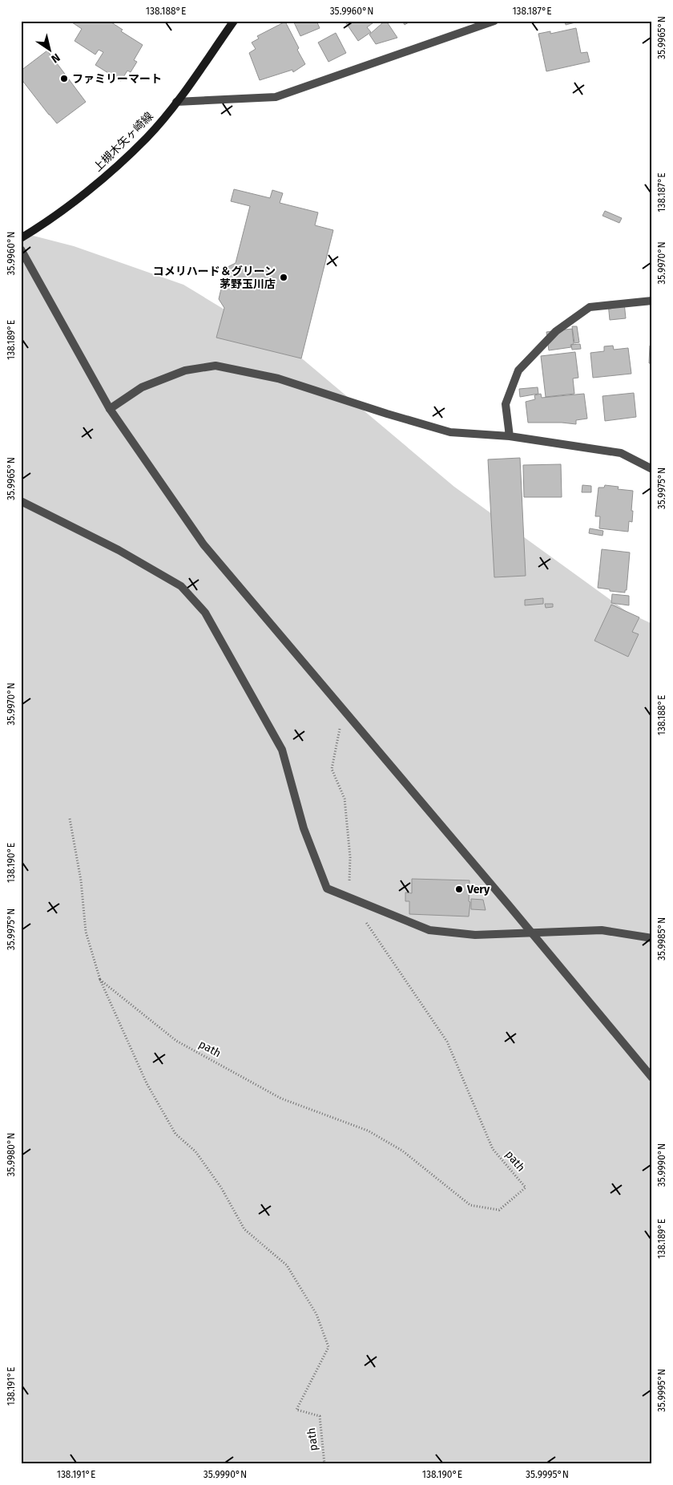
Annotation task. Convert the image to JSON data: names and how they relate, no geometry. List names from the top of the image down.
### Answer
{
  "streets": {
    "main road": ["上槻木矢ヶ崎線"],
    "path": ["path"]
  },
  "places": ["ファミリーマート", "コメリハード＆グリーン 茅野玉川店", "Very"],
  "north": "bottom right",
  "coordinates": [
    "138.188°E",
    "35.9960°N",
    "138.187°E",
    "35.9965°N",
    "35.9970°N",
    "138.189°E",
    "35.9975°N",
    "138.190°E",
    "35.9985°N",
    "35.9980°N",
    "35.9990°N",
    "138.191°E",
    "35.9995°N"
  ]
}
